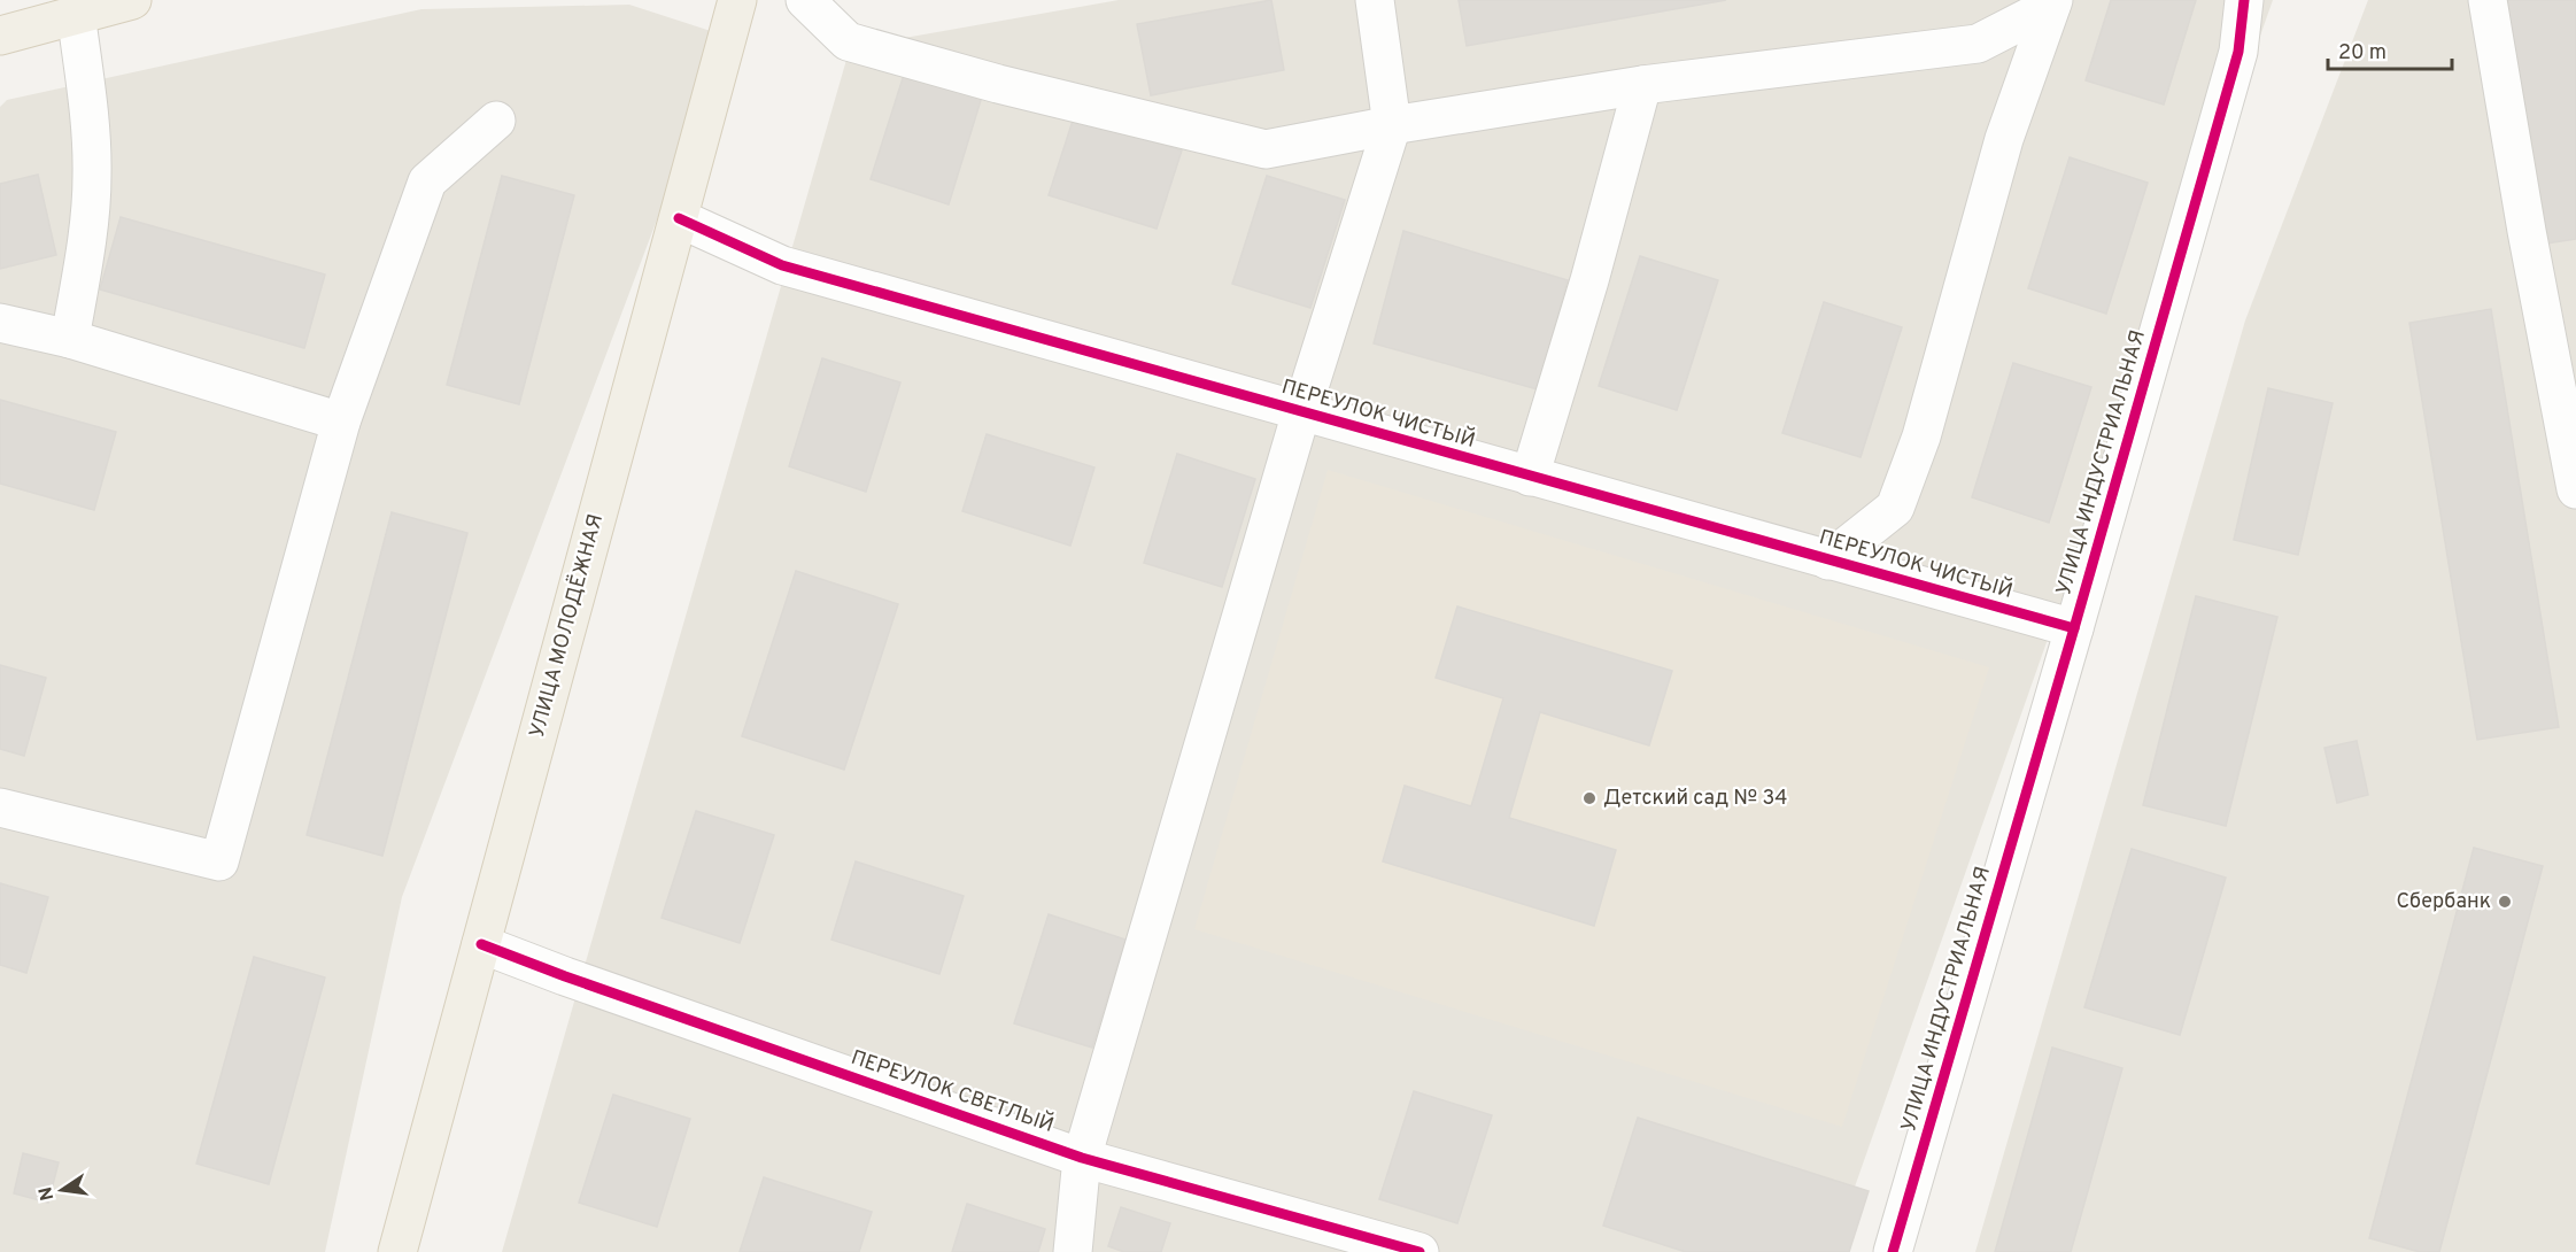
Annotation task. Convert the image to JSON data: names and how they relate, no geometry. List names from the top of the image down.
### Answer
{
  "streets": {
    "main road": ["УЛИЦА МОЛОДЁЖНАЯ"],
    "street": ["ПЕРЕУЛОК ЧИСТЫЙ", "УЛИЦА ИНДУСТРИАЛЬНАЯ", "ПЕРЕУЛОК СВЕТЛЫЙ"]
  },
  "crossings": [
    ["ПЕРЕУЛОК ЧИСТЫЙ", "УЛИЦА ИНДУСТРИАЛЬНАЯ"],
    ["ПЕРЕУЛОК ЧИСТЫЙ", "УЛИЦА МОЛОДЁЖНАЯ"],
    ["УЛИЦА МОЛОДЁЖНАЯ", "ПЕРЕУЛОК СВЕТЛЫЙ"]
  ],
  "places": ["Детский сад № 34", "Сбербанк"],
  "scale_bar": "20 m",
  "north": "left"
}
